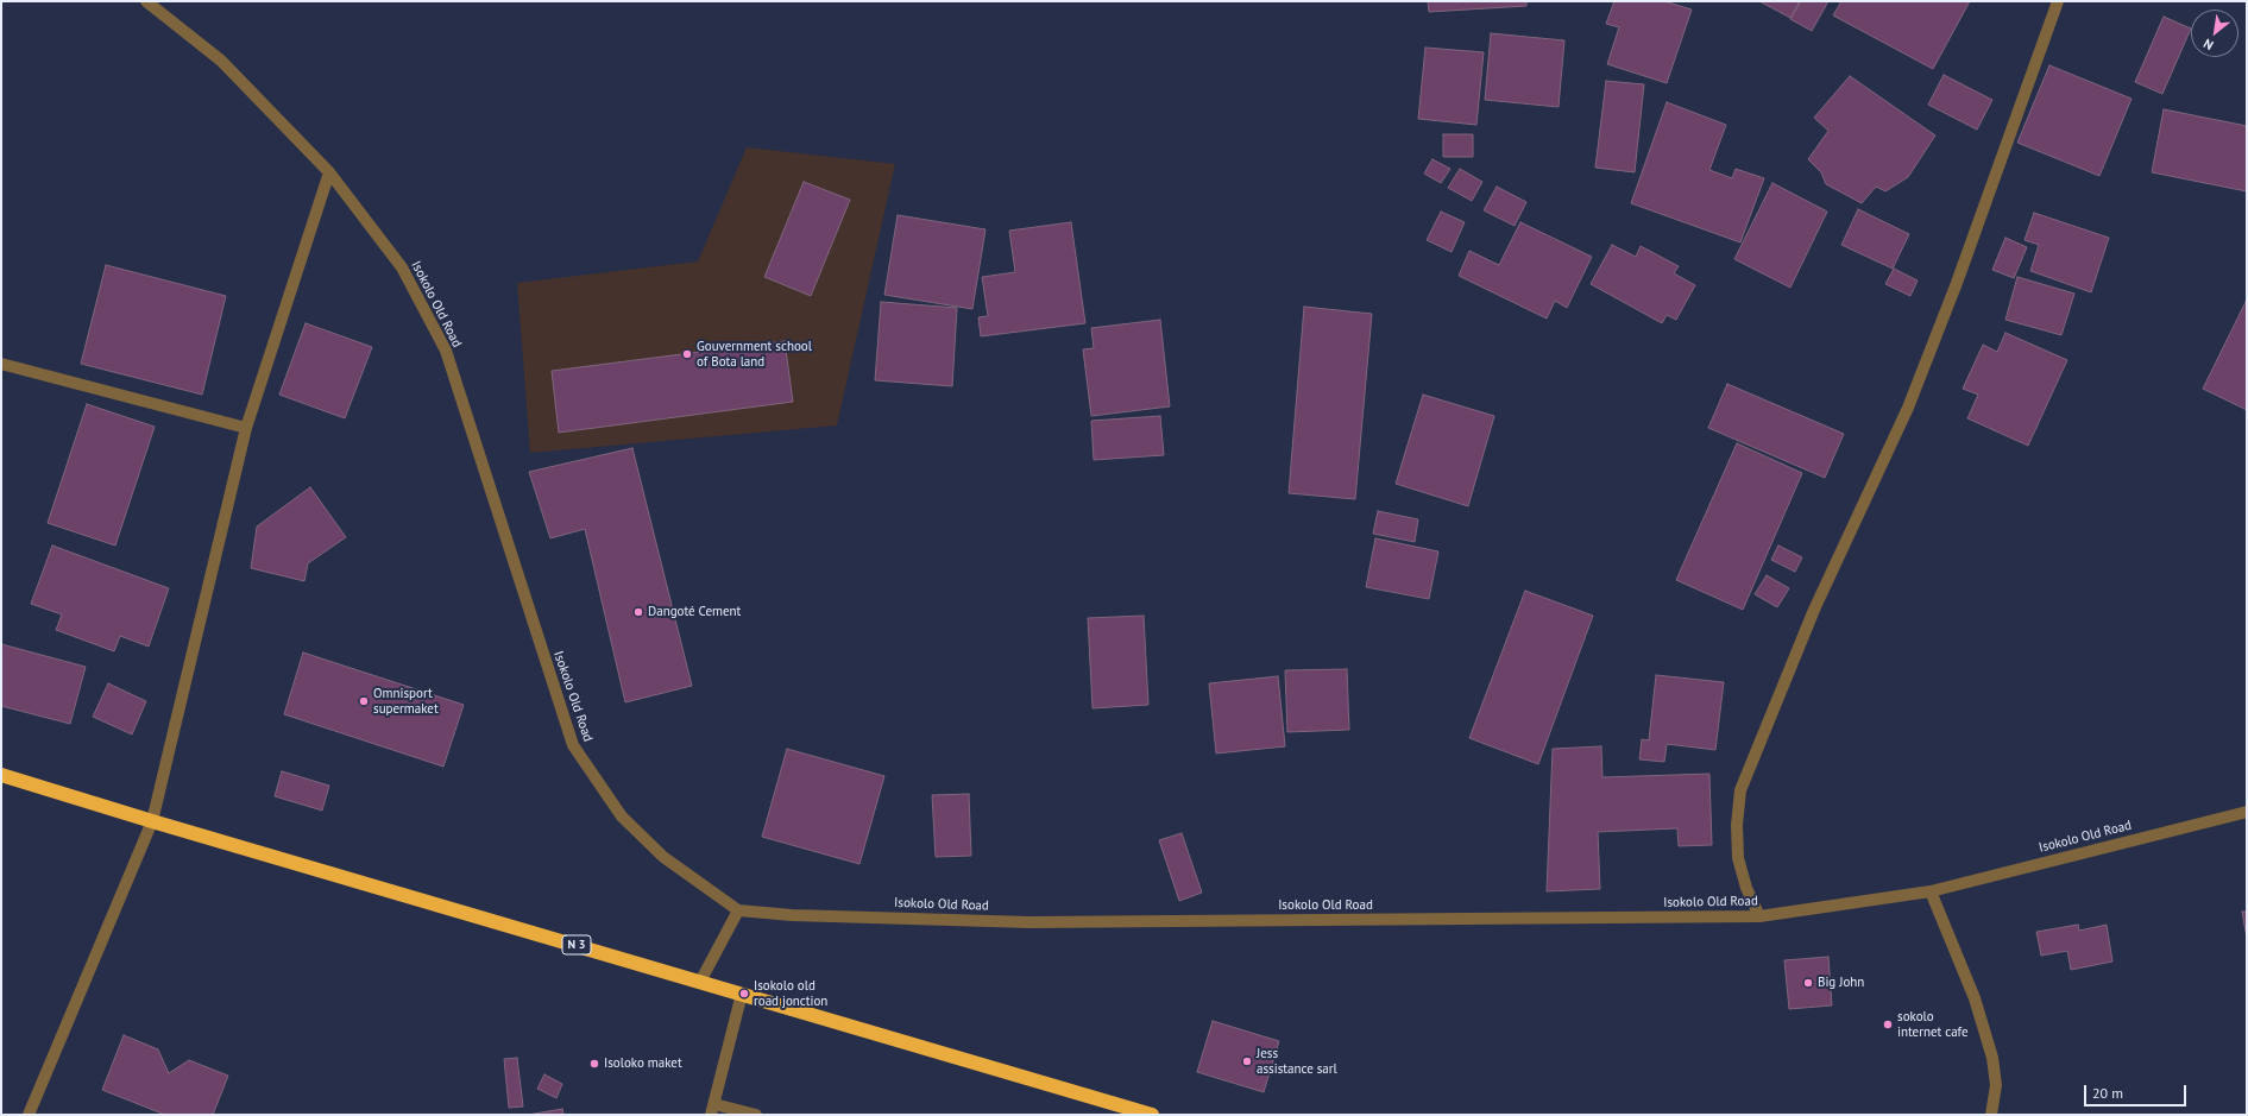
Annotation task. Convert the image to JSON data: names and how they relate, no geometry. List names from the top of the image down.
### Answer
{
  "streets": {
    "highway": ["N 3"],
    "street": ["Isokolo Old Road"]
  },
  "places": [
    "Gouvernment school of Bota land",
    "Dangoté Cement",
    "Omnisport supermaket",
    "Big John",
    "Isokolo old road jonction",
    "sokolo internet cafe",
    "Jess assistance sarl",
    "Isoloko maket"
  ],
  "scale_bar": "20 m",
  "north": "bottom left"
}
